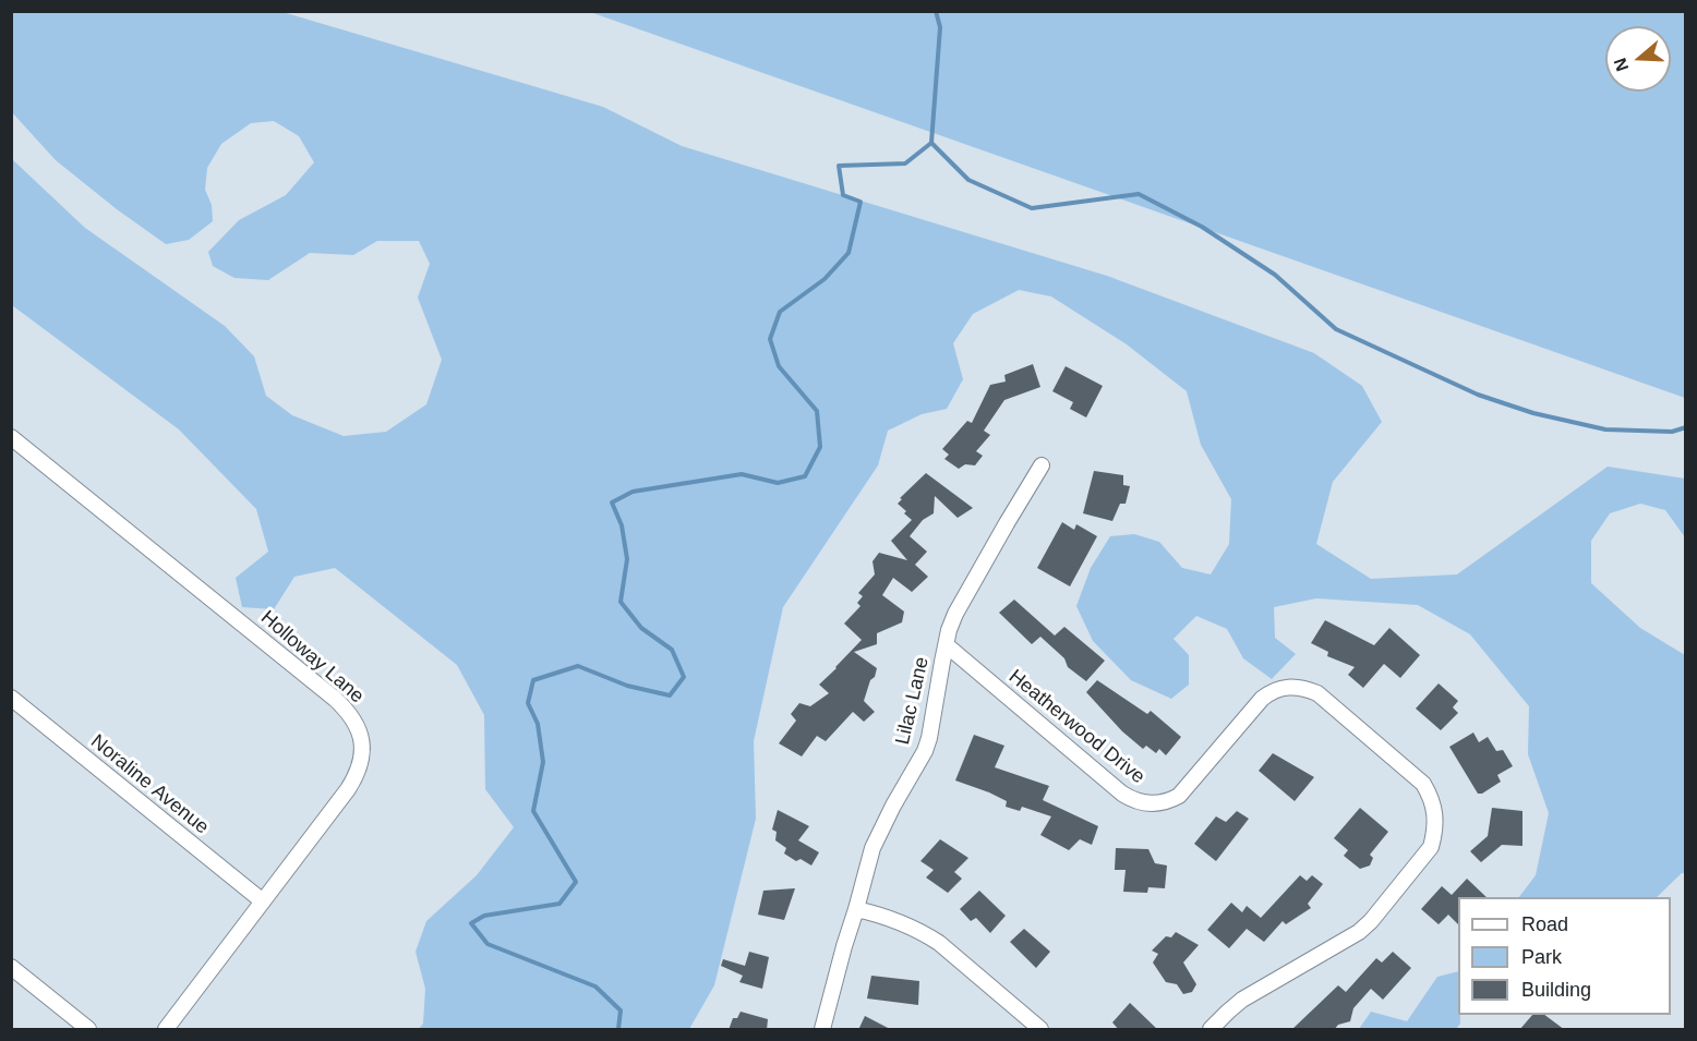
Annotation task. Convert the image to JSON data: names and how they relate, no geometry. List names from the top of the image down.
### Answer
{
  "streets": {
    "street": [
      "Holloway Lane",
      "Lilac Lane",
      "Heatherwood Drive",
      "Noraline Avenue"
    ]
  },
  "crossings": [
    ["Holloway Lane", "Noraline Avenue"],
    ["Lilac Lane", "Heatherwood Drive"]
  ],
  "legend": ["Road", "Park", "Building"],
  "north": "left"
}
